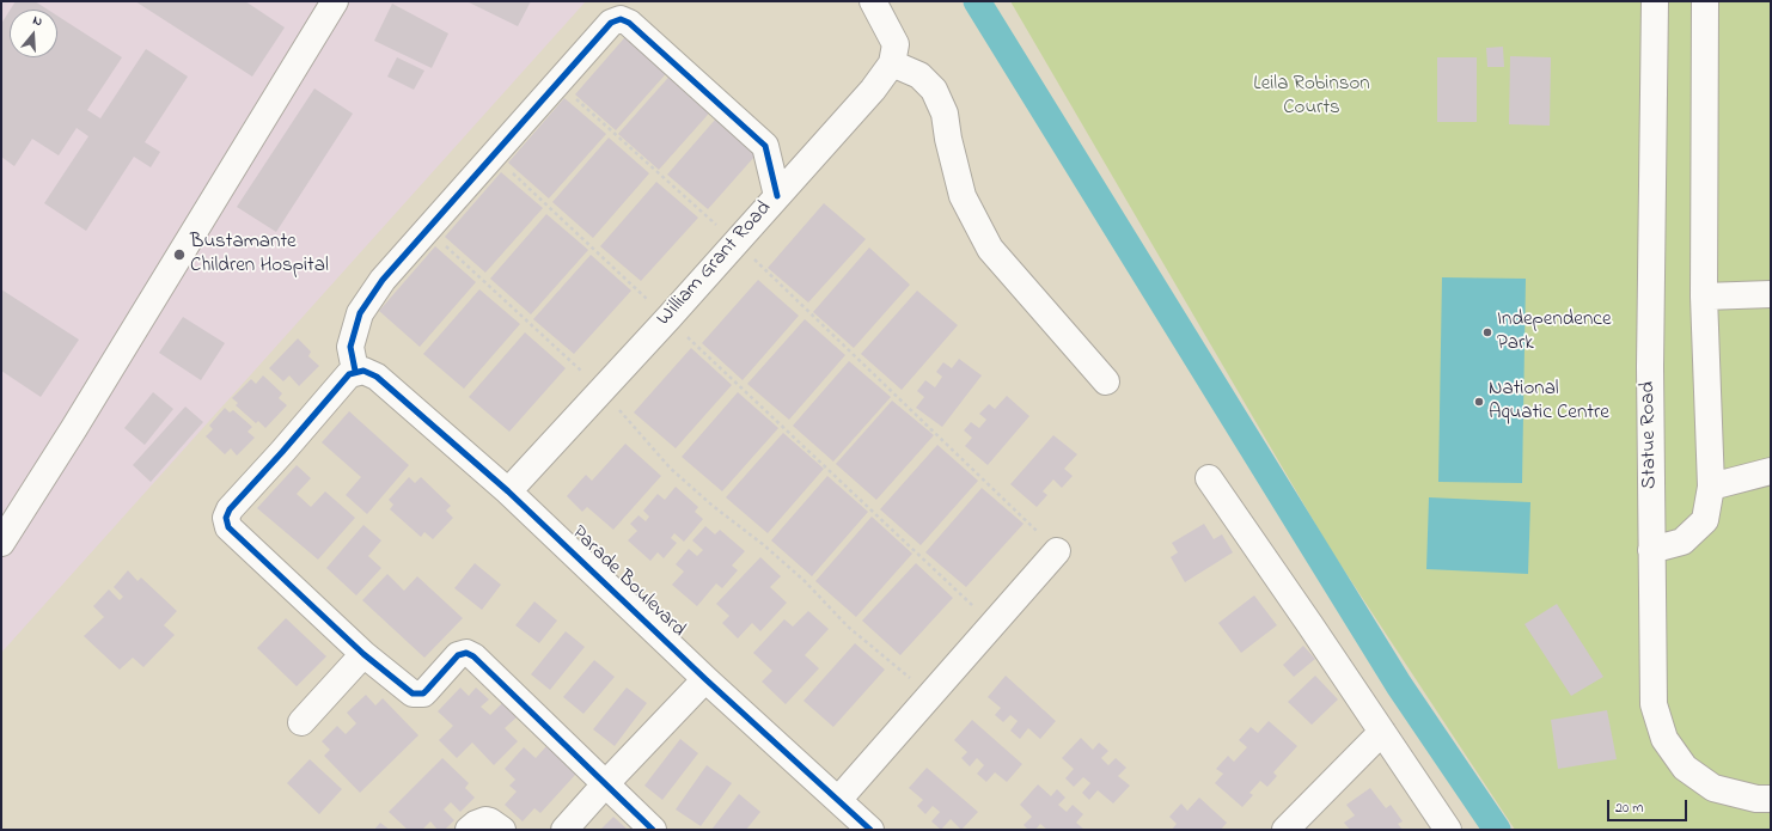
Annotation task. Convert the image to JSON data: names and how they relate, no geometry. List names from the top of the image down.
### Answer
{
  "streets": {
    "street": ["William Grant Road", "Statue Road", "Parade Boulevard"]
  },
  "crossings": [
    ["William Grant Road", "Parade Boulevard"]
  ],
  "parks": ["Leila Robinson Courts"],
  "places": ["Bustamante Children Hospital", "Independence Park", "National Aquatic Centre"],
  "scale_bar": "20 m",
  "north": "top"
}
